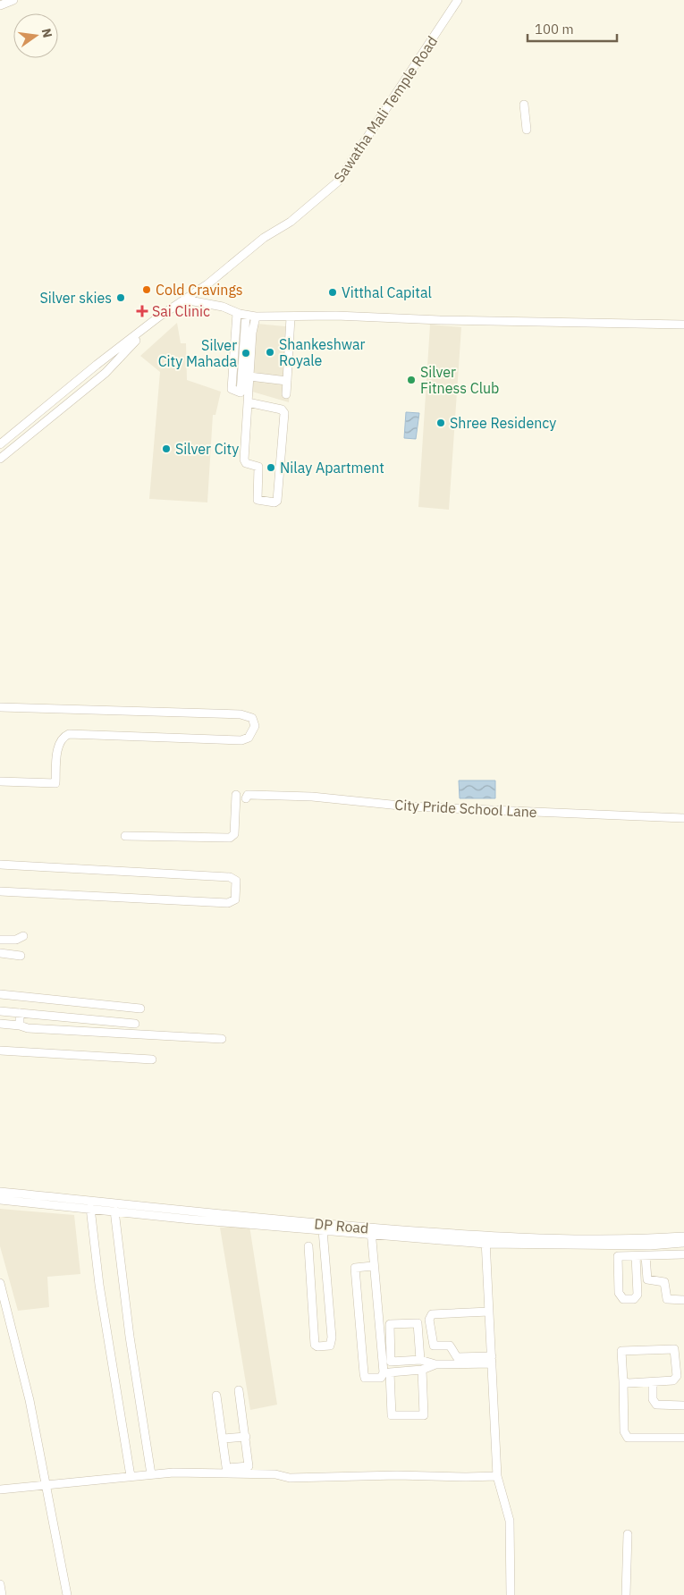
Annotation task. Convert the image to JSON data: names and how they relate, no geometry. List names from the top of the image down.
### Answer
{
  "streets": {
    "street": ["Sawatha Mali Temple Road", "City Pride School Lane", "DP Road"]
  },
  "places": {
    "other": [
      "Cold Cravings",
      "Vitthal Capital",
      "Silver skies",
      "Shankeshwar Royale",
      "Silver City Mahada",
      "Silver Fitness Club",
      "Shree Residency",
      "Silver City",
      "Nilay Apartment"
    ],
    "health": ["Sai Clinic"]
  },
  "scale_bar": "100 m",
  "north": "right"
}
